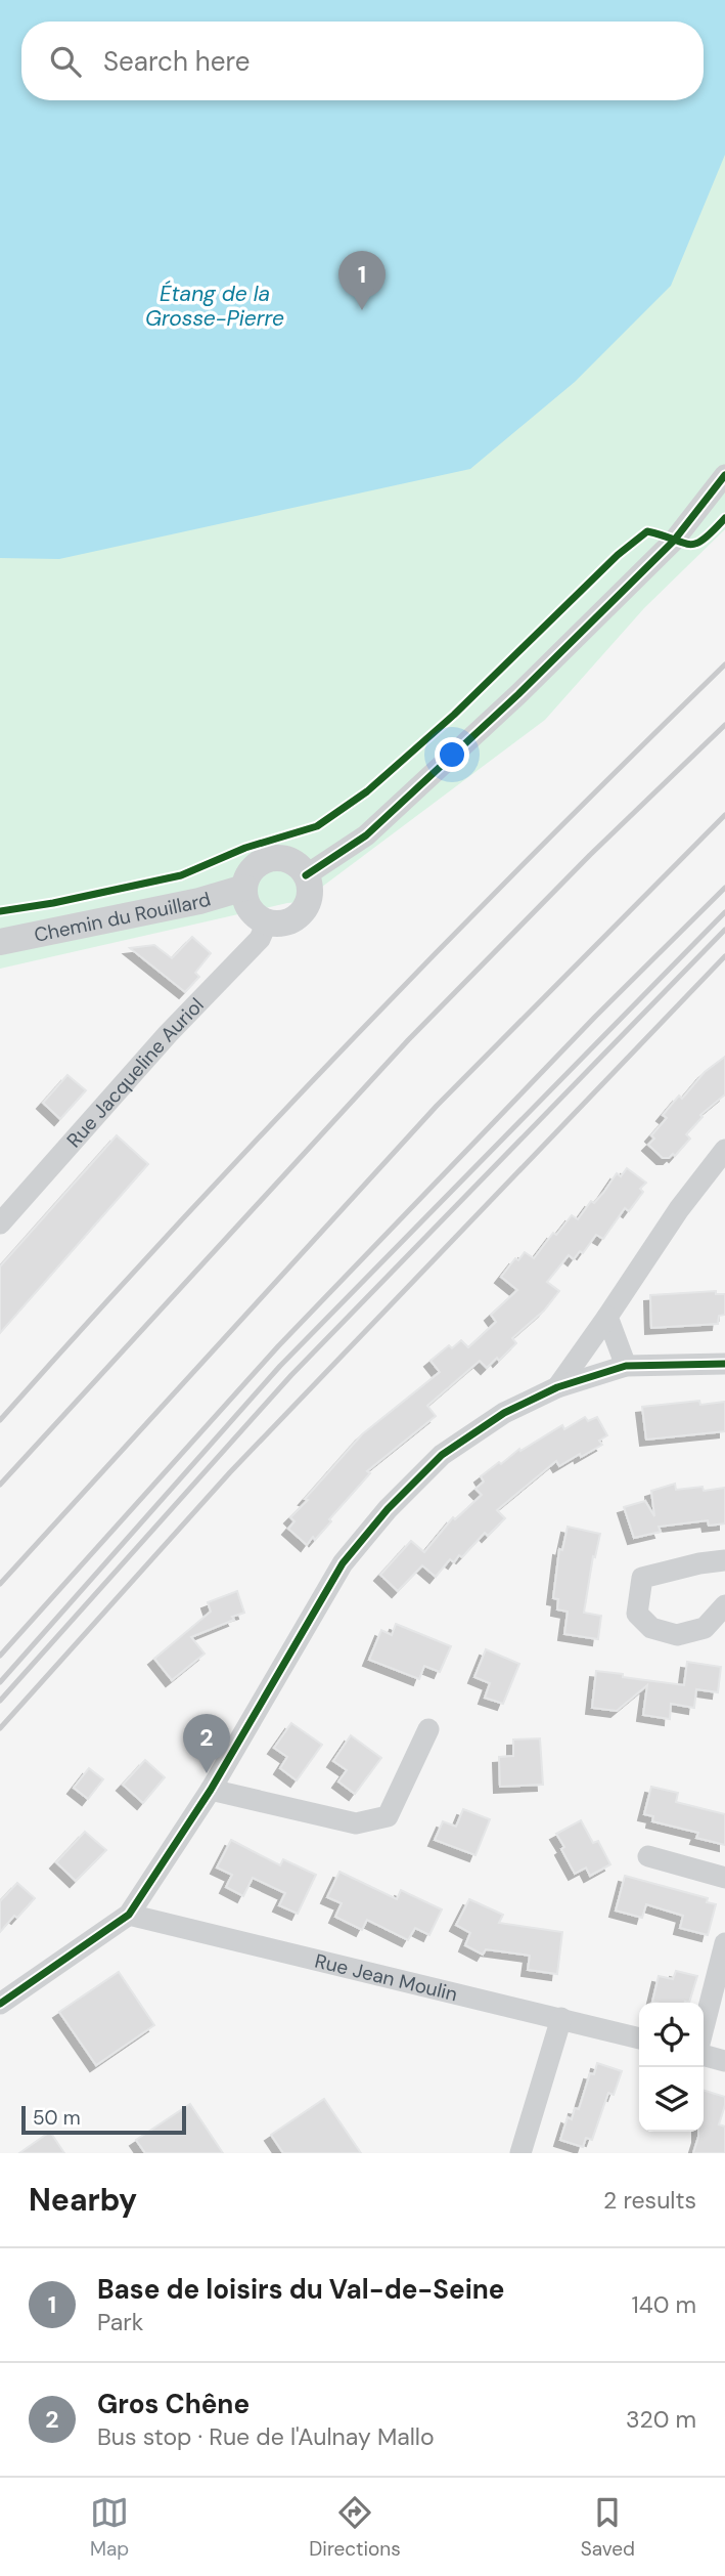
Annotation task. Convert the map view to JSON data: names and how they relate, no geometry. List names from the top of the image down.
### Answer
{
  "streets": {
    "street": ["Chemin du Rouillard", "Rue Jacqueline Auriol", "Rue Jean Moulin"]
  },
  "crossings": [
    ["Chemin du Rouillard", "Rue Jacqueline Auriol"]
  ],
  "water": ["Étang de la Grosse-Pierre"],
  "scale_bar": "50 m",
  "page": {
    "search": "Search here",
    "pins": ["1", "2"],
    "scale": "50 m",
    "heading": ["Nearby", "2 results"],
    "list": [
      {
        "mark": "1",
        "name": "Base de loisirs du Val-de-Seine",
        "note": "Park",
        "value": "140 m"
      },
      {
        "mark": "2",
        "name": "Gros Chêne",
        "note": "Bus stop · Rue de l'Aulnay Mallo",
        "value": "320 m"
      }
    ],
    "nav": ["Map", "Directions", "Saved"]
  }
}
